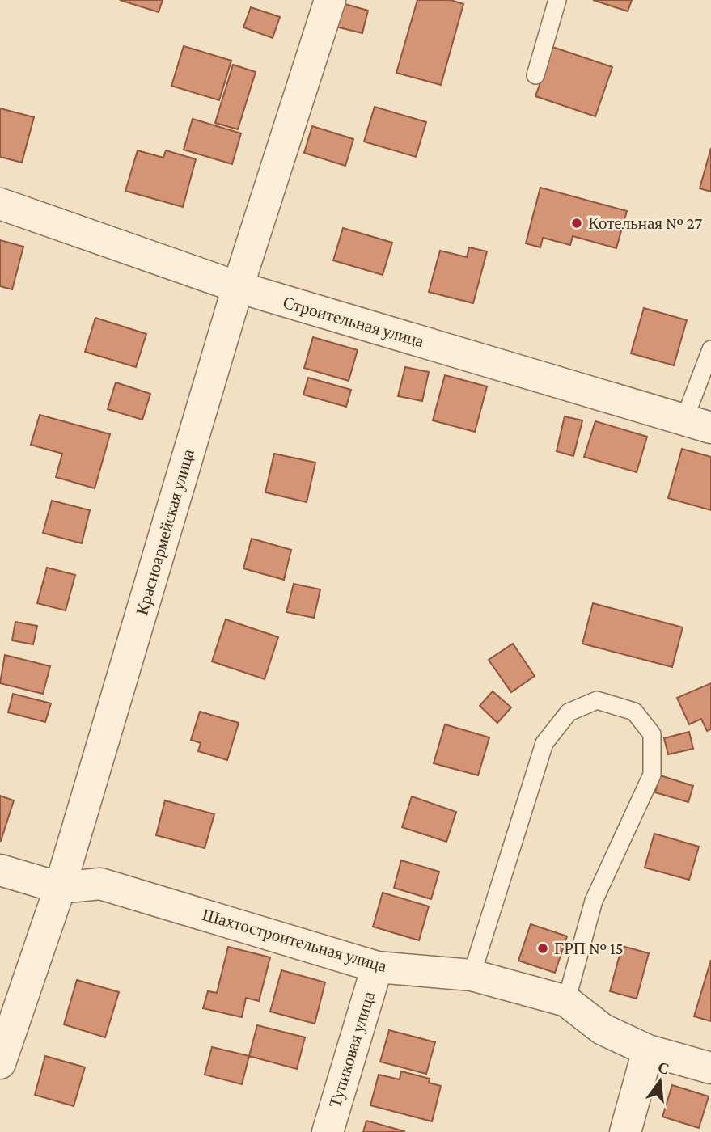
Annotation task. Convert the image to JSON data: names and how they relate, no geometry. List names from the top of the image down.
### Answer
{
  "streets": {
    "street": [
      "Строительная улица",
      "Красноармейская улица",
      "Шахтостроительная улица",
      "Тупиковая улица"
    ]
  },
  "crossings": [
    ["Строительная улица", "Красноармейская улица"],
    ["Красноармейская улица", "Шахтостроительная улица"],
    ["Шахтостроительная улица", "Тупиковая улица"]
  ],
  "places": ["Котельная № 27", "ГРП № 15"],
  "north": "top"
}
